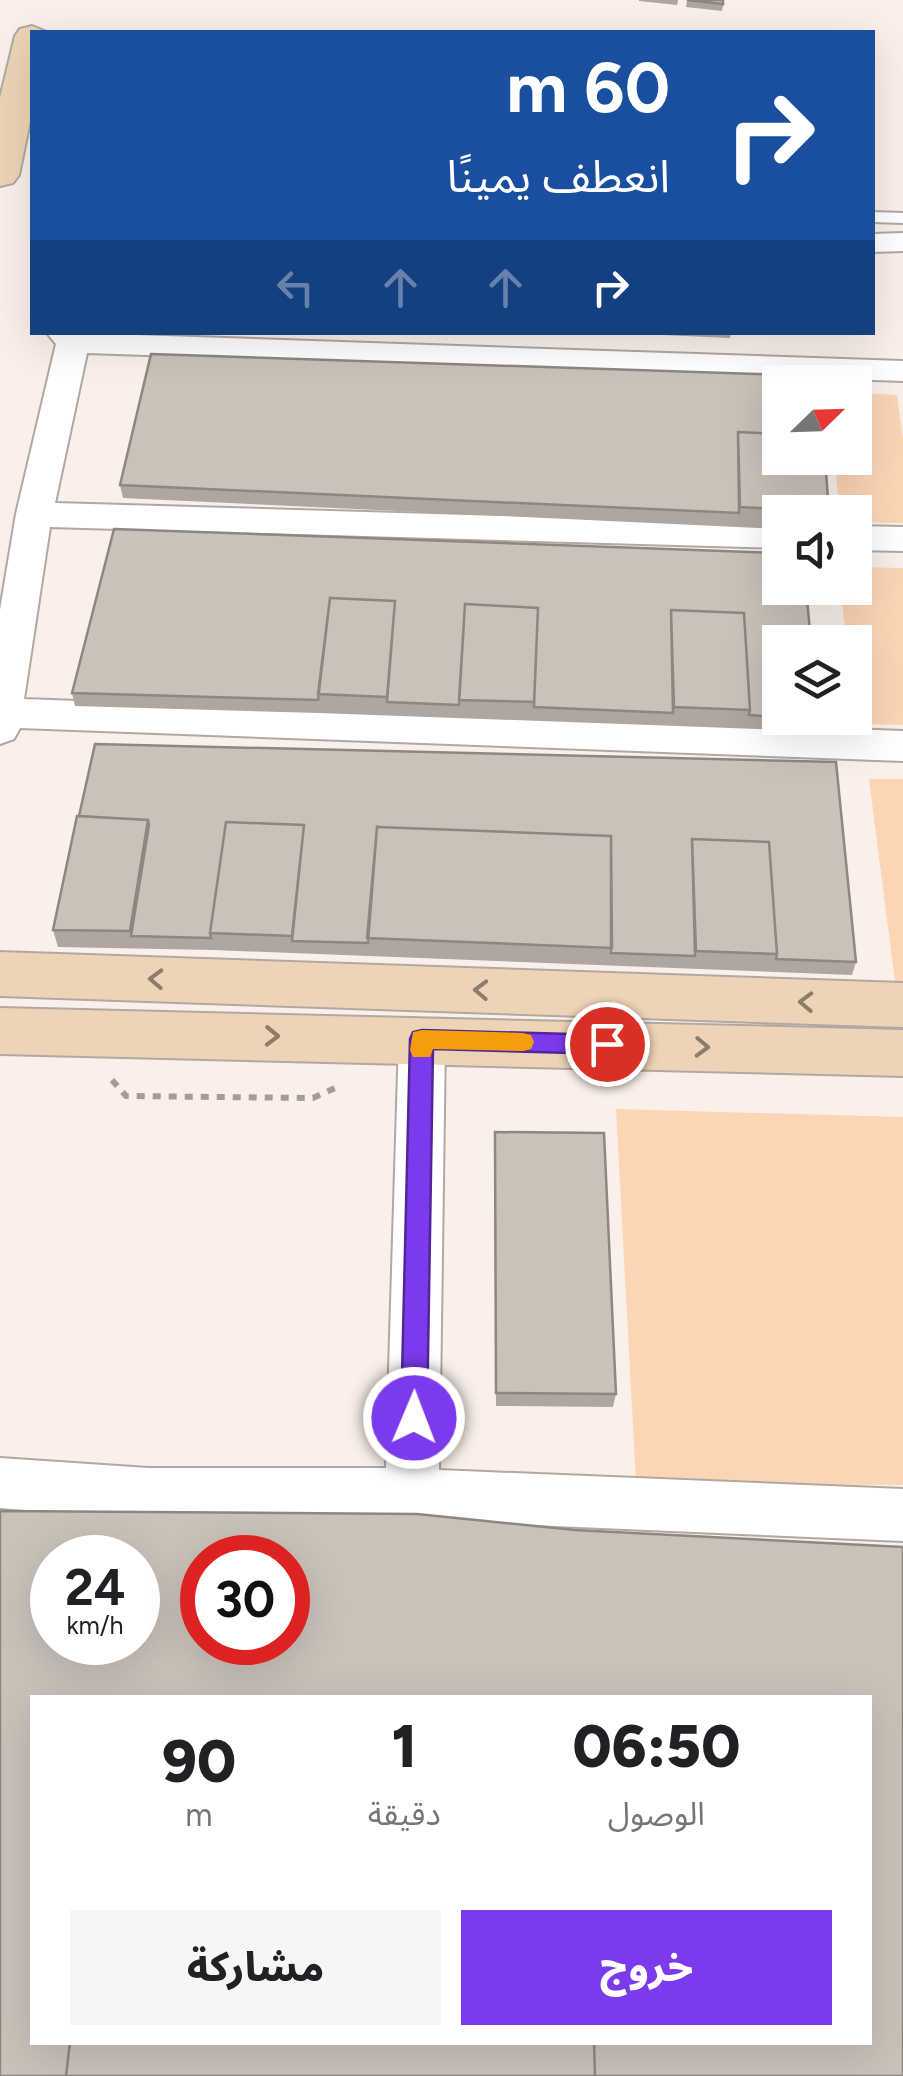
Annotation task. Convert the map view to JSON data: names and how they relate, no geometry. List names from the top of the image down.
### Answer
{
  "north": "top right",
  "page": {
    "turn": ["60 m", "انعطف يمينًا"],
    "speed": "24 km/h",
    "limit": "30",
    "eta": [
      "06:50",
      "الوصول",
      "1",
      "دقيقة",
      "90",
      "m"
    ],
    "buttons": ["خروج", "مشاركة"]
  }
}
